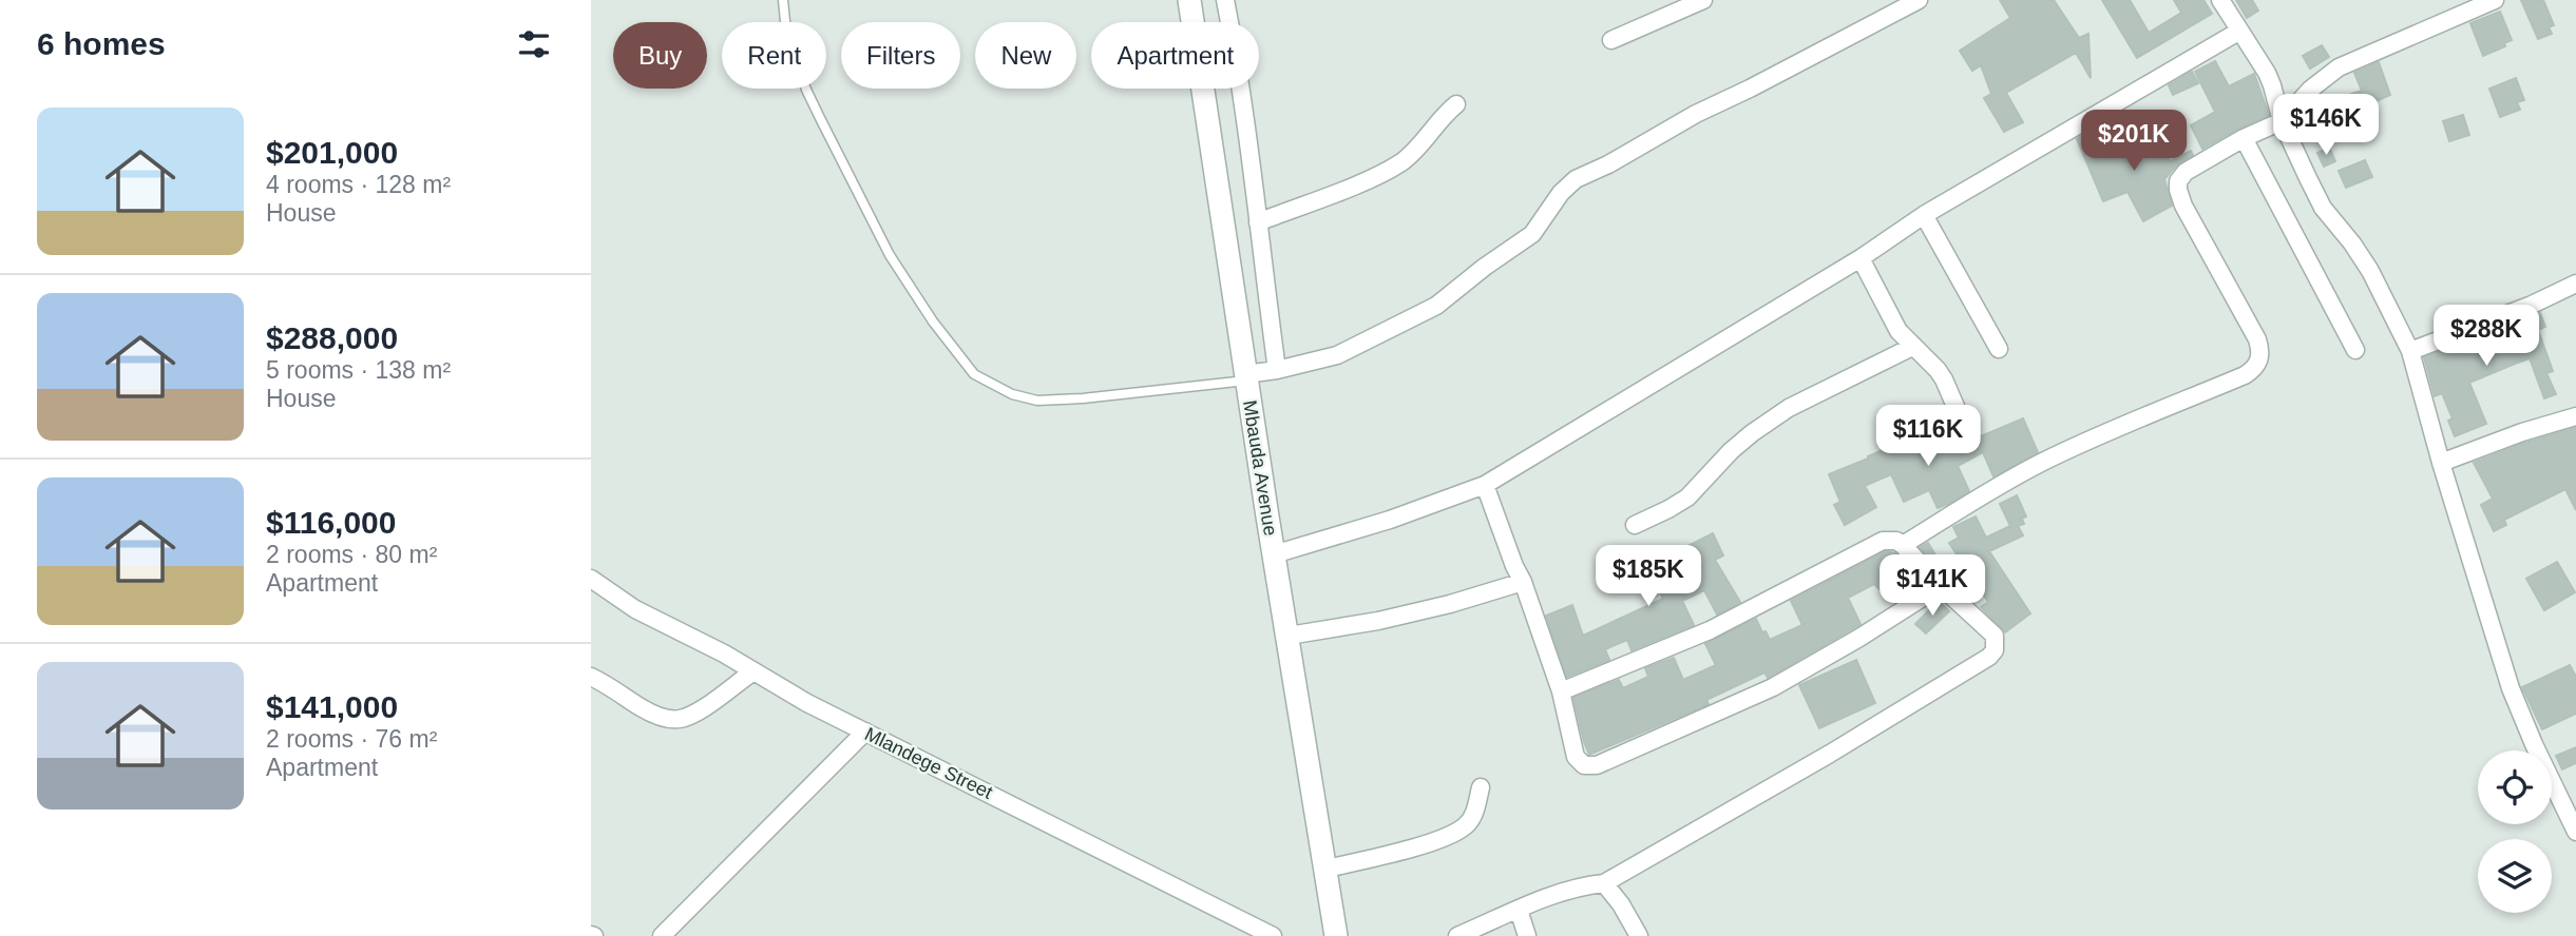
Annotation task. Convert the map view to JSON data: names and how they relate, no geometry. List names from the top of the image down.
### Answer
{
  "streets": {
    "street": ["Mbauda Avenue", "Mlandege Street"]
  },
  "page": {
    "heading": "6 homes",
    "chip": [
      "Buy",
      "Rent",
      "Filters",
      "New",
      "Apartment"
    ],
    "list": [
      {
        "name": "$201,000",
        "note": "4 rooms · 128 m² · House"
      },
      {
        "name": "$288,000",
        "note": "5 rooms · 138 m² · House"
      },
      {
        "name": "$116,000",
        "note": "2 rooms · 80 m² · Apartment"
      },
      {
        "name": "$141,000",
        "note": "2 rooms · 76 m² · Apartment"
      }
    ],
    "price": [
      "$146K",
      "$201K",
      "$288K",
      "$116K",
      "$185K",
      "$141K"
    ]
  }
}
